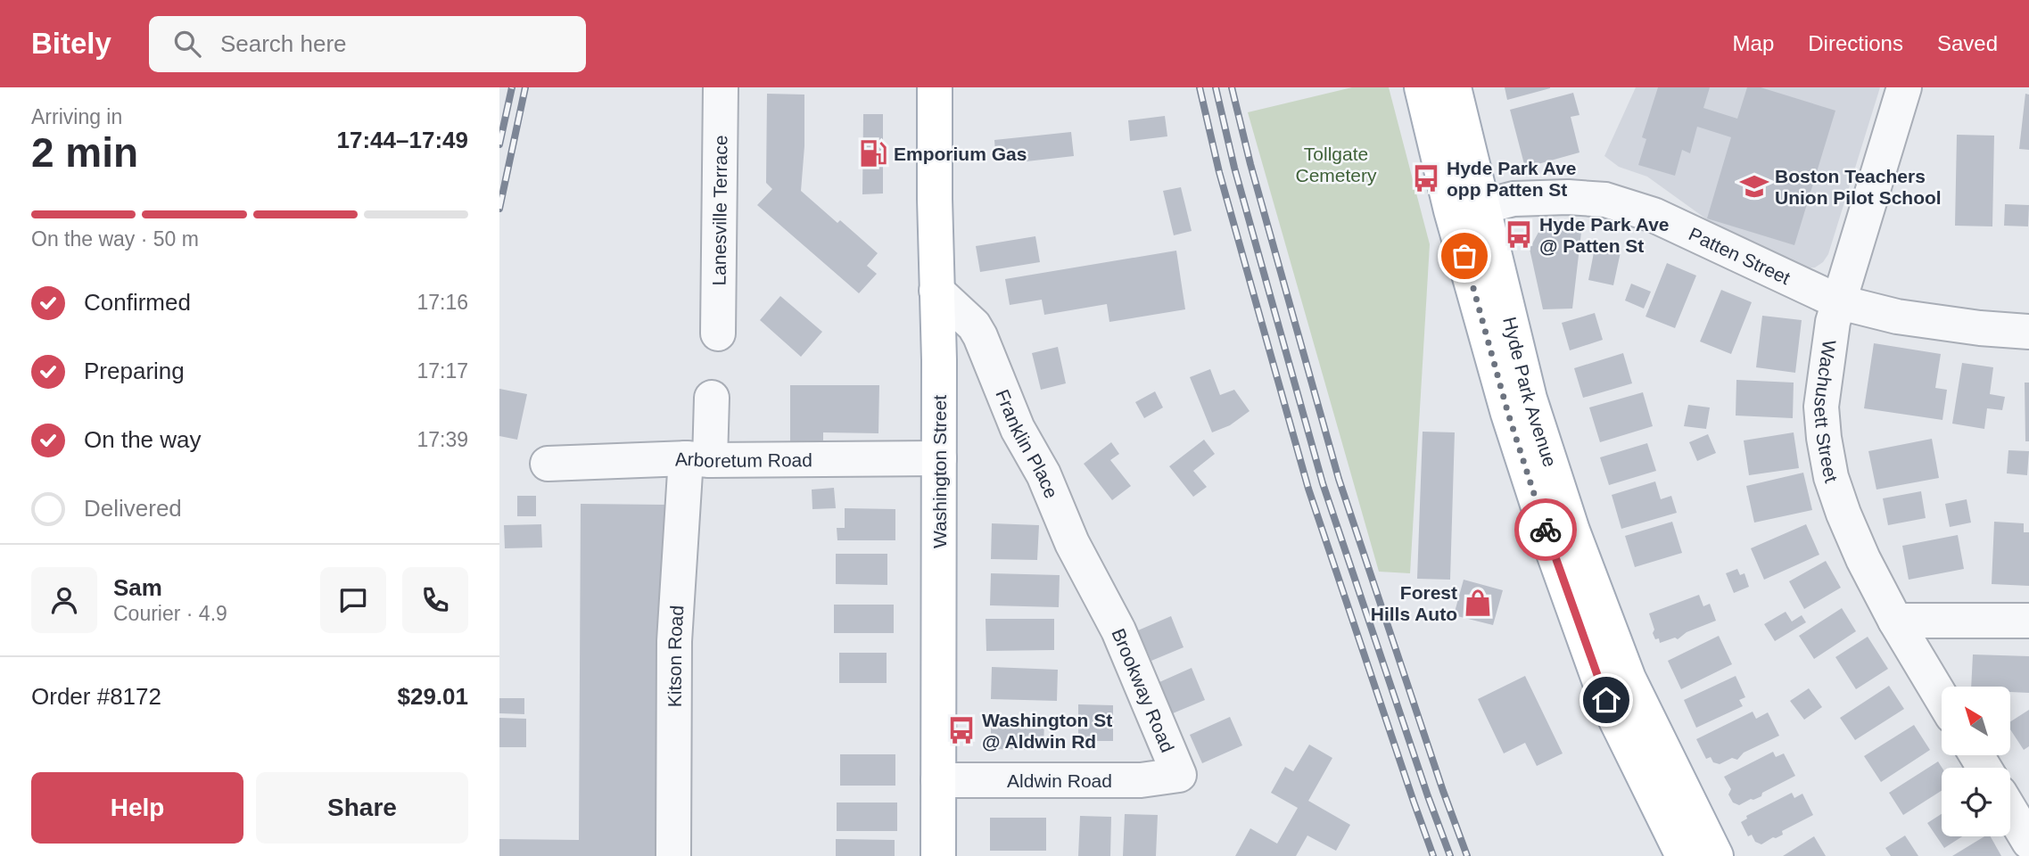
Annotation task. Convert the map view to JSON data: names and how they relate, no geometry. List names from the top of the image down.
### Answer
{
  "streets": {
    "main road": ["Hyde Park Avenue", "Washington Street"],
    "street": [
      "Lanesville Terrace",
      "Patten Street",
      "Wachusett Street",
      "Franklin Place",
      "Arboretum Road",
      "Kitson Road",
      "Brookway Road",
      "Aldwin Road"
    ]
  },
  "crossings": [
    ["Patten Street", "Hyde Park Avenue"],
    ["Patten Street", "Wachusett Street"],
    ["Franklin Place", "Washington Street"],
    ["Franklin Place", "Brookway Road"],
    ["Arboretum Road", "Washington Street"],
    ["Arboretum Road", "Kitson Road"],
    ["Washington Street", "Aldwin Road"],
    ["Brookway Road", "Aldwin Road"]
  ],
  "parks": ["Tollgate Cemetery"],
  "places": {
    "fuel station": ["Emporium Gas"],
    "bus stop": ["Hyde Park Ave opp Patten St", "Hyde Park Ave @ Patten St", "Washington St @ Aldwin Rd"],
    "school or university": ["Boston Teachers Union Pilot School"],
    "shop": ["Forest Hills Auto"]
  },
  "north": "top left",
  "page": {
    "header": "Bitely",
    "search": "Search here",
    "nav": ["Map", "Directions", "Saved"],
    "heading": ["2 min", "Arriving in", "17:44–17:49"],
    "panel": [
      "Sam",
      "Courier · 4.9",
      "Order #8172",
      "$29.01"
    ],
    "bar": "On the way · 50 m",
    "list": [
      ["Confirmed", "17:16"],
      ["Preparing", "17:17"],
      ["On the way", "17:39"],
      "Delivered"
    ],
    "buttons": ["Help", "Share"]
  }
}
